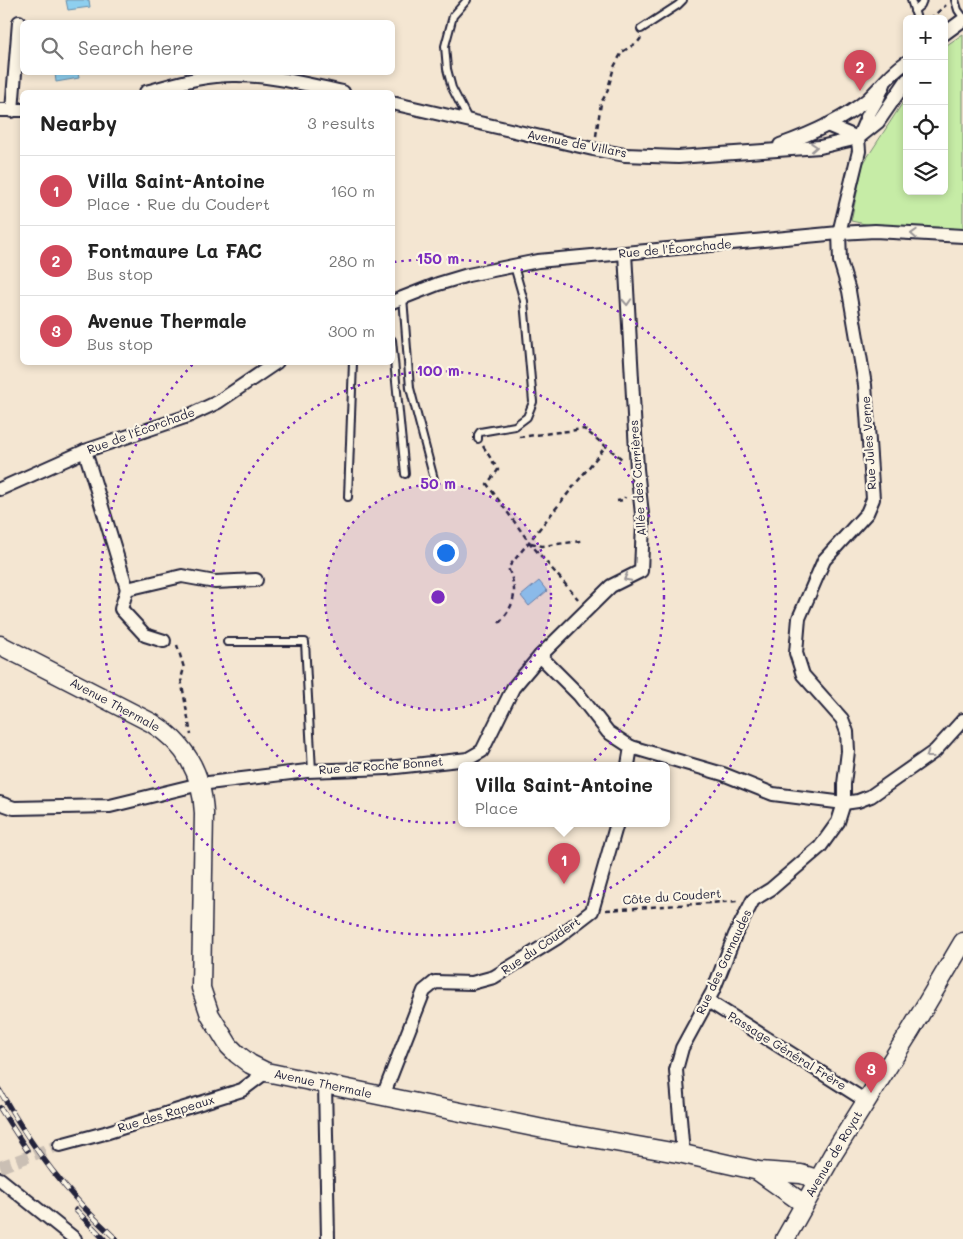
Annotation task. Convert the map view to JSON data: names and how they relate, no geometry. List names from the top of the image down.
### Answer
{
  "streets": {
    "main road": ["Avenue Thermale", "Avenue de Royat"],
    "street": [
      "Avenue de Villars",
      "Rue de l'Écorchade",
      "Rue Jules Verne",
      "Allée des Carrières",
      "Rue de Roche Bonnet",
      "Rue du Coudert",
      "Rue des Garnaudes",
      "Passage Général Frère",
      "Rue des Rapeaux"
    ],
    "path": ["Côte du Coudert"]
  },
  "crossings": [
    ["Avenue de Villars", "Rue Jules Verne"],
    ["Rue de l'Écorchade", "Rue Jules Verne"],
    ["Rue de l'Écorchade", "Allée des Carrières"],
    ["Rue Jules Verne", "Rue des Garnaudes"],
    ["Allée des Carrières", "Rue de Roche Bonnet"],
    ["Avenue Thermale", "Rue de Roche Bonnet"],
    ["Avenue Thermale", "Rue du Coudert"],
    ["Avenue Thermale", "Rue des Garnaudes"],
    ["Avenue Thermale", "Rue des Rapeaux"],
    ["Avenue Thermale", "Avenue de Royat"],
    ["Côte du Coudert", "Rue du Coudert"],
    ["Côte du Coudert", "Rue des Garnaudes"],
    ["Rue des Garnaudes", "Passage Général Frère"],
    ["Passage Général Frère", "Avenue de Royat"]
  ],
  "one_way": ["Allée des Carrières"],
  "page": {
    "map_buttons": ["+", "−"],
    "search": "Search here",
    "pins": ["2", "1", "3"],
    "heading": ["Nearby", "3 results"],
    "list": [
      {
        "mark": "1",
        "name": "Villa Saint-Antoine",
        "note": "Place · Rue du Coudert",
        "value": "160 m"
      },
      {
        "mark": "2",
        "name": "Fontmaure La FAC",
        "note": "Bus stop",
        "value": "280 m"
      },
      {
        "mark": "3",
        "name": "Avenue Thermale",
        "note": "Bus stop",
        "value": "300 m"
      }
    ],
    "popup": ["Villa Saint-Antoine", "Place"]
  },
  "rings": ["150 m", "100 m", "50 m"]
}
